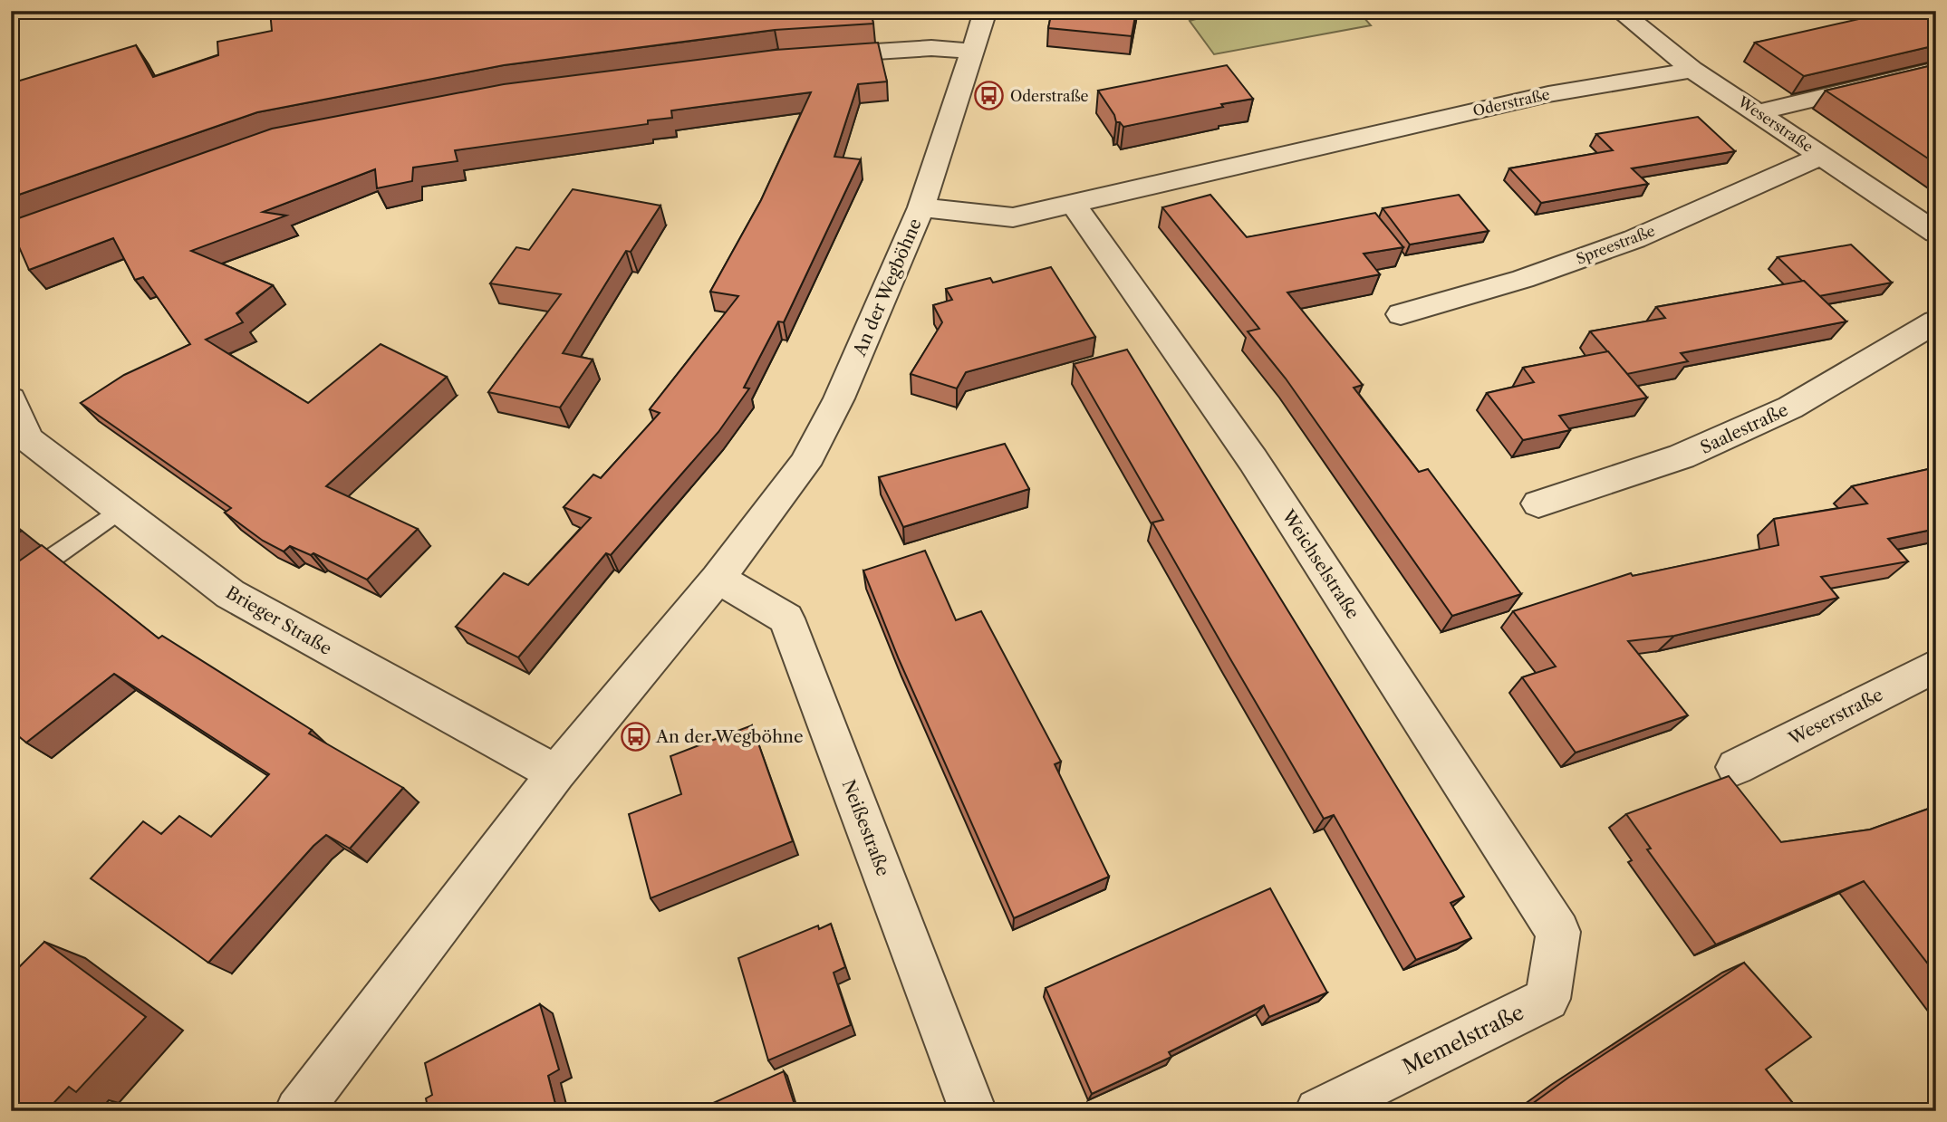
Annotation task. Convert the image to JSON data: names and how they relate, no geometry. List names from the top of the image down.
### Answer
{
  "streets": {
    "street": [
      "Oderstraße",
      "Weserstraße",
      "Spreestraße",
      "An der Wegböhne",
      "Saalestraße",
      "Weichselstraße",
      "Brieger Straße",
      "Neißestraße",
      "Memelstraße"
    ]
  },
  "crossings": [
    ["Oderstraße", "Weserstraße"],
    ["Oderstraße", "An der Wegböhne"],
    ["Oderstraße", "Weichselstraße"],
    ["Weserstraße", "Spreestraße"],
    ["An der Wegböhne", "Brieger Straße"],
    ["An der Wegböhne", "Neißestraße"],
    ["Weichselstraße", "Memelstraße"]
  ],
  "places": {
    "bus stop": ["Oderstraße", "An der Wegböhne"]
  }
}
